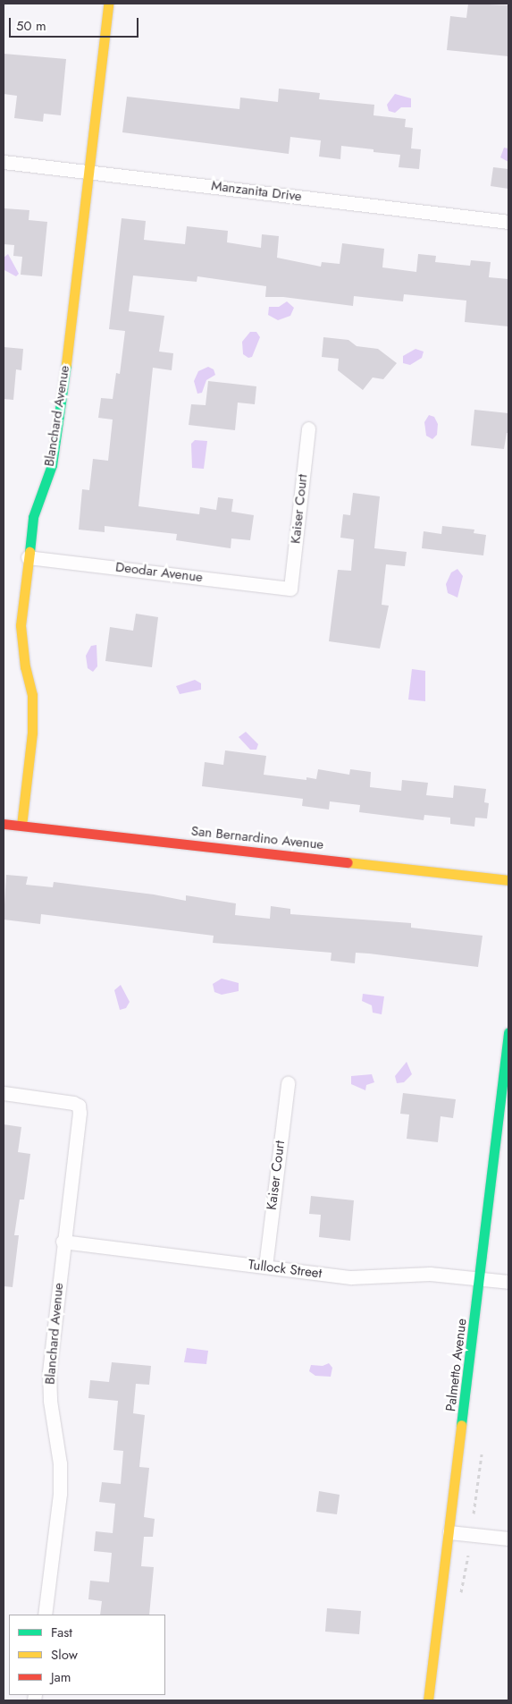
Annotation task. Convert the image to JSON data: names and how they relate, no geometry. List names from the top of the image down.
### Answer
{
  "streets": {
    "street": [
      "Manzanita Drive",
      "Blanchard Avenue",
      "Kaiser Court",
      "Deodar Avenue",
      "San Bernardino Avenue",
      "Tullock Street",
      "Palmetto Avenue"
    ]
  },
  "crossings": [
    ["Manzanita Drive", "Blanchard Avenue"],
    ["Blanchard Avenue", "Deodar Avenue"],
    ["Blanchard Avenue", "San Bernardino Avenue"],
    ["Blanchard Avenue", "Tullock Street"],
    ["Kaiser Court", "Deodar Avenue"],
    ["Kaiser Court", "Tullock Street"],
    ["Tullock Street", "Palmetto Avenue"]
  ],
  "legend": ["Fast", "Slow", "Jam"],
  "scale_bar": "50 m"
}
